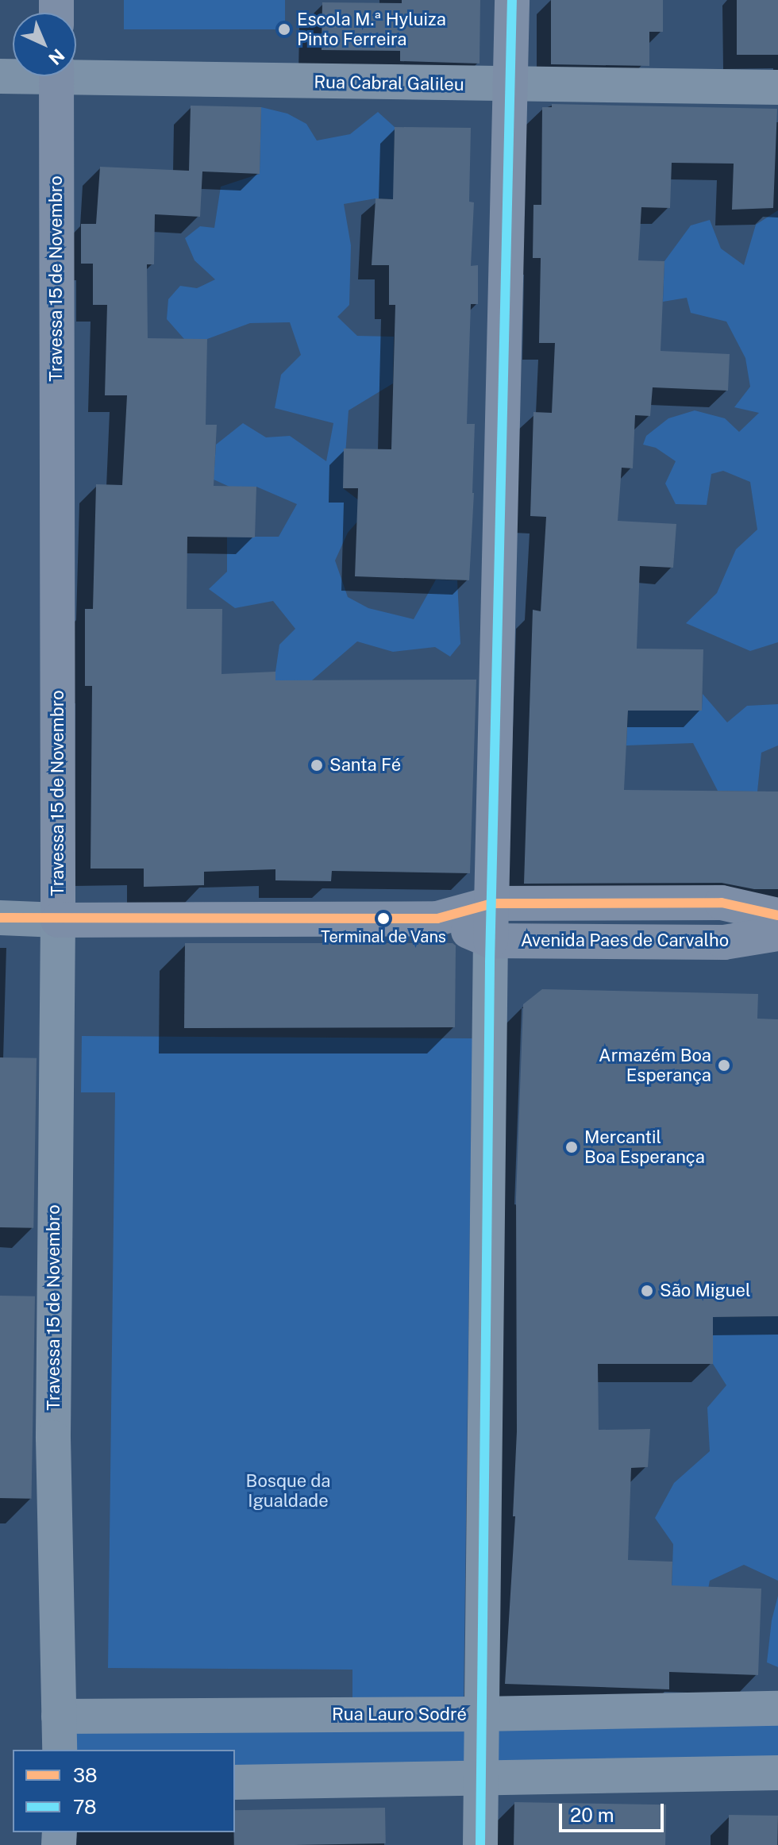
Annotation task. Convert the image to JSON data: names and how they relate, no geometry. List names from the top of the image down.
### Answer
{
  "streets": {
    "main road": ["Travessa 15 de Novembro", "Avenida Paes de Carvalho"],
    "street": ["Rua Cabral Galileu", "Rua Lauro Sodré"]
  },
  "crossings": [
    ["Travessa 15 de Novembro", "Avenida Paes de Carvalho"],
    ["Travessa 15 de Novembro", "Rua Lauro Sodré"]
  ],
  "parks": ["Bosque da Igualdade"],
  "places": [
    "Escola M.ª Hyluiza Pinto Ferreira",
    "Santa Fé",
    "Terminal de Vans",
    "Armazém Boa Esperança",
    "Mercantil Boa Esperança",
    "São Miguel"
  ],
  "lines": ["transit line 78", "transit line 38"],
  "legend": ["38", "78"],
  "scale_bar": "20 m",
  "north": "bottom right"
}
